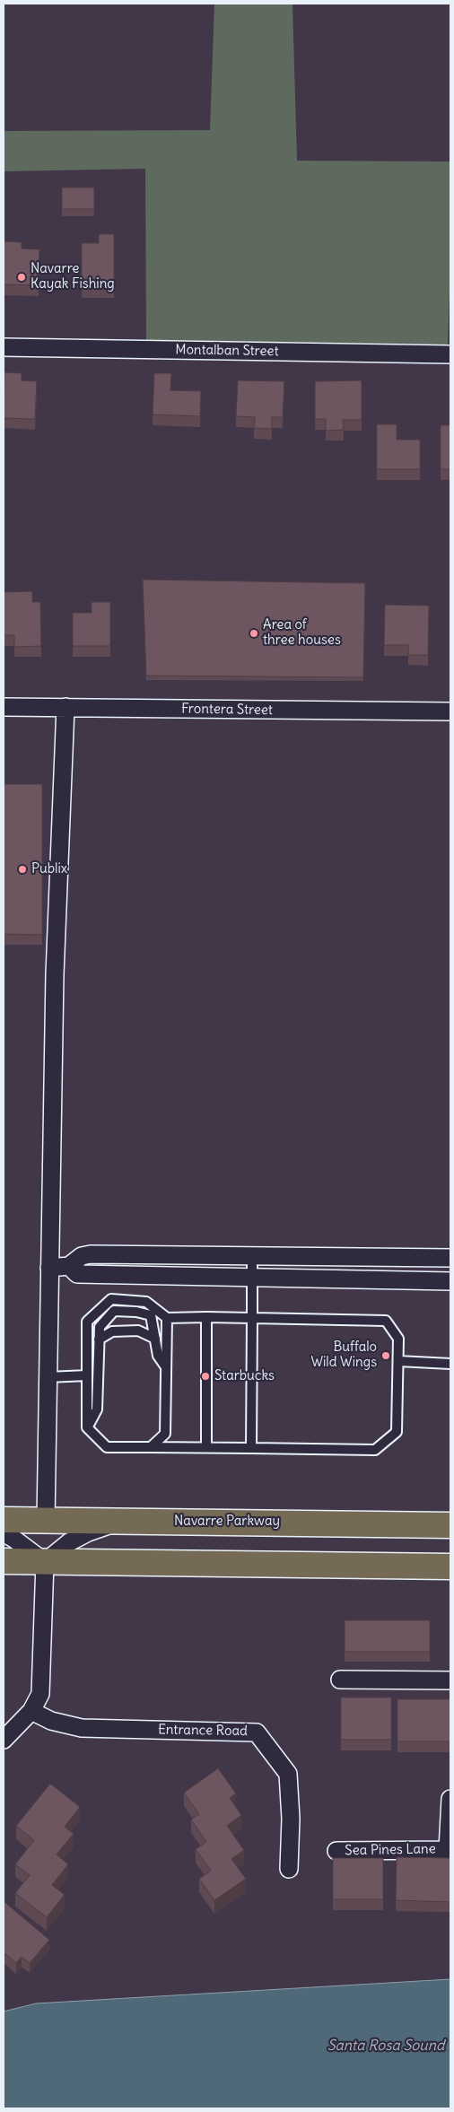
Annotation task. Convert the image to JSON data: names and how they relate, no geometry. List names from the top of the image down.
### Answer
{
  "streets": {
    "highway": ["Navarre Parkway"],
    "street": [
      "Montalban Street",
      "Frontera Street",
      "Entrance Road",
      "Sea Pines Lane"
    ]
  },
  "water": ["Santa Rosa Sound"],
  "places": [
    "Navarre Kayak Fishing",
    "Area of three houses",
    "Publix",
    "Buffalo Wild Wings",
    "Starbucks"
  ]
}
